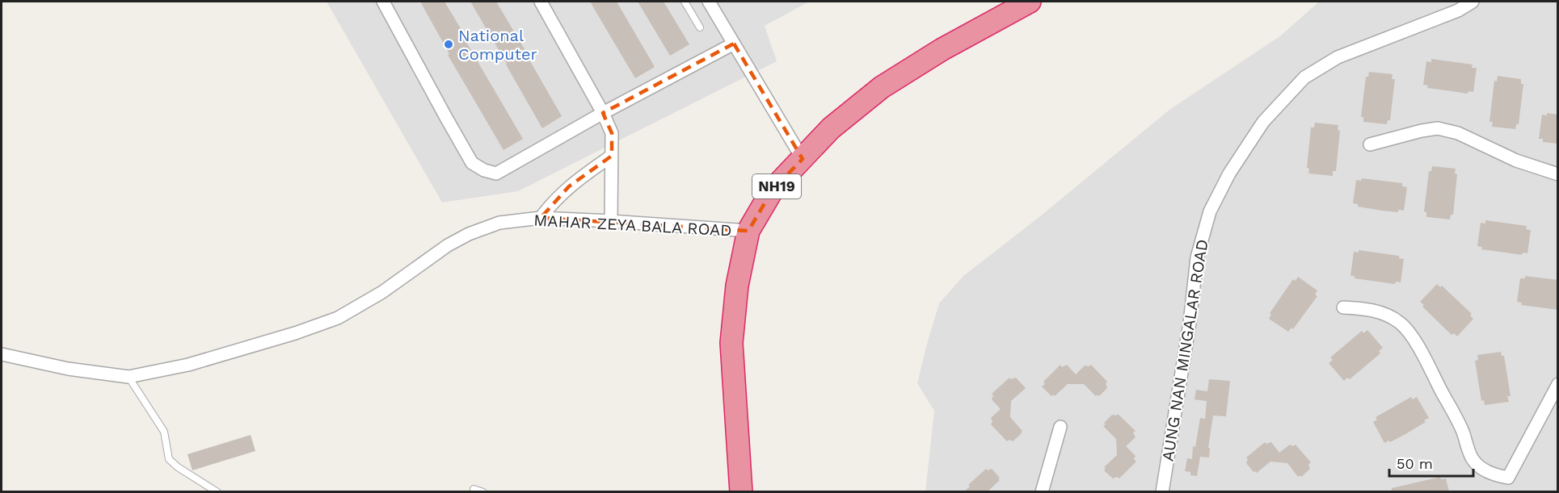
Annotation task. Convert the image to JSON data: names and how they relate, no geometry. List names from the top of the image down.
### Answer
{
  "streets": {
    "highway": ["NH19"],
    "street": ["MAHAR ZEYA BALA ROAD", "AUNG NAN MINGALAR ROAD"]
  },
  "crossings": [
    ["NH19", "MAHAR ZEYA BALA ROAD"]
  ],
  "places": ["National Computer"],
  "scale_bar": "50 m"
}
